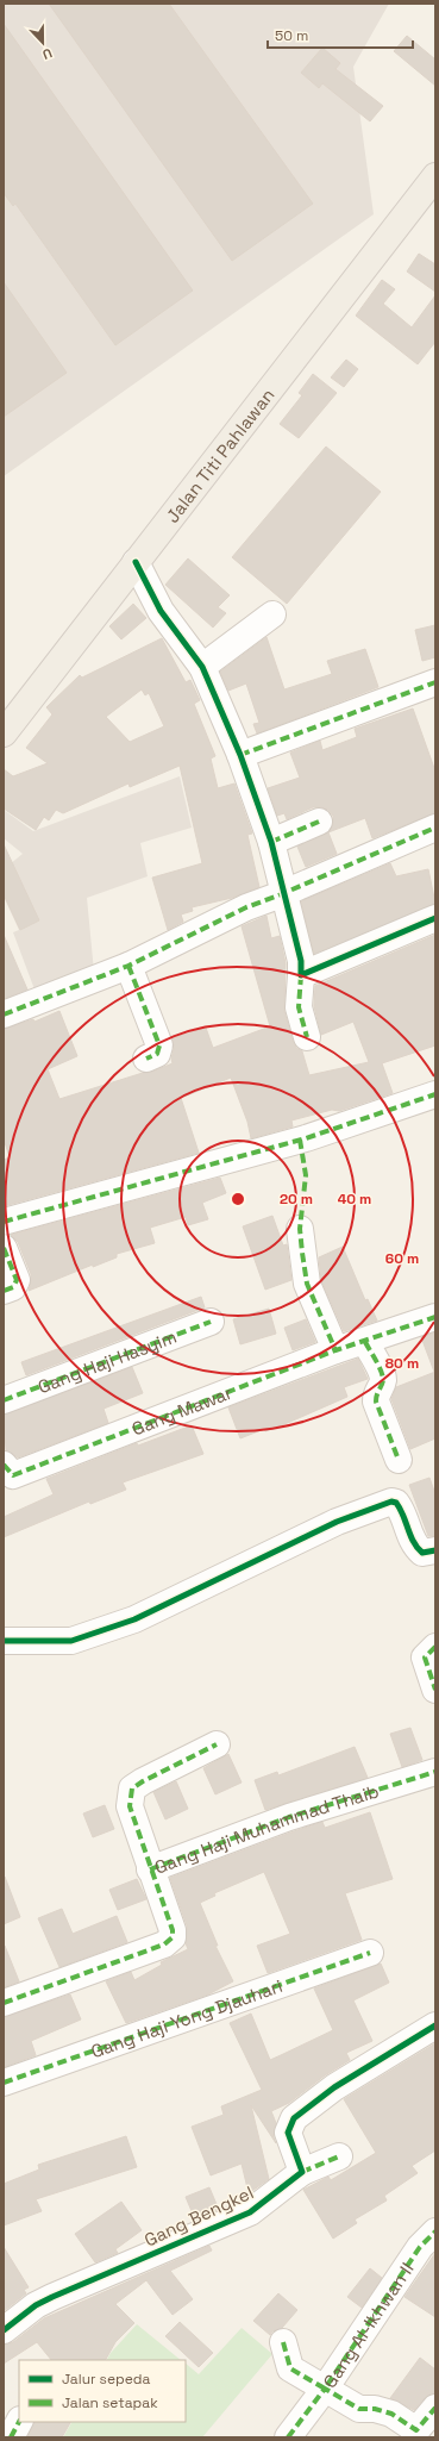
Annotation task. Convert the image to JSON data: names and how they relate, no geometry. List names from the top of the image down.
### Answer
{
  "streets": {
    "main road": ["Jalan Titi Pahlawan"],
    "street": [
      "Gang Haji Hasyim",
      "Gang Mawar",
      "Gang Haji Muhammad Thaib",
      "Gang Haji Yong Djauhari",
      "Gang Bengkel",
      "Gang Al-Ikhwan II"
    ]
  },
  "legend": ["Jalur sepeda", "Jalan setapak"],
  "scale_bar": "50 m",
  "north": "bottom",
  "rings": [
    "20 m",
    "40 m",
    "60 m",
    "80 m"
  ]
}
